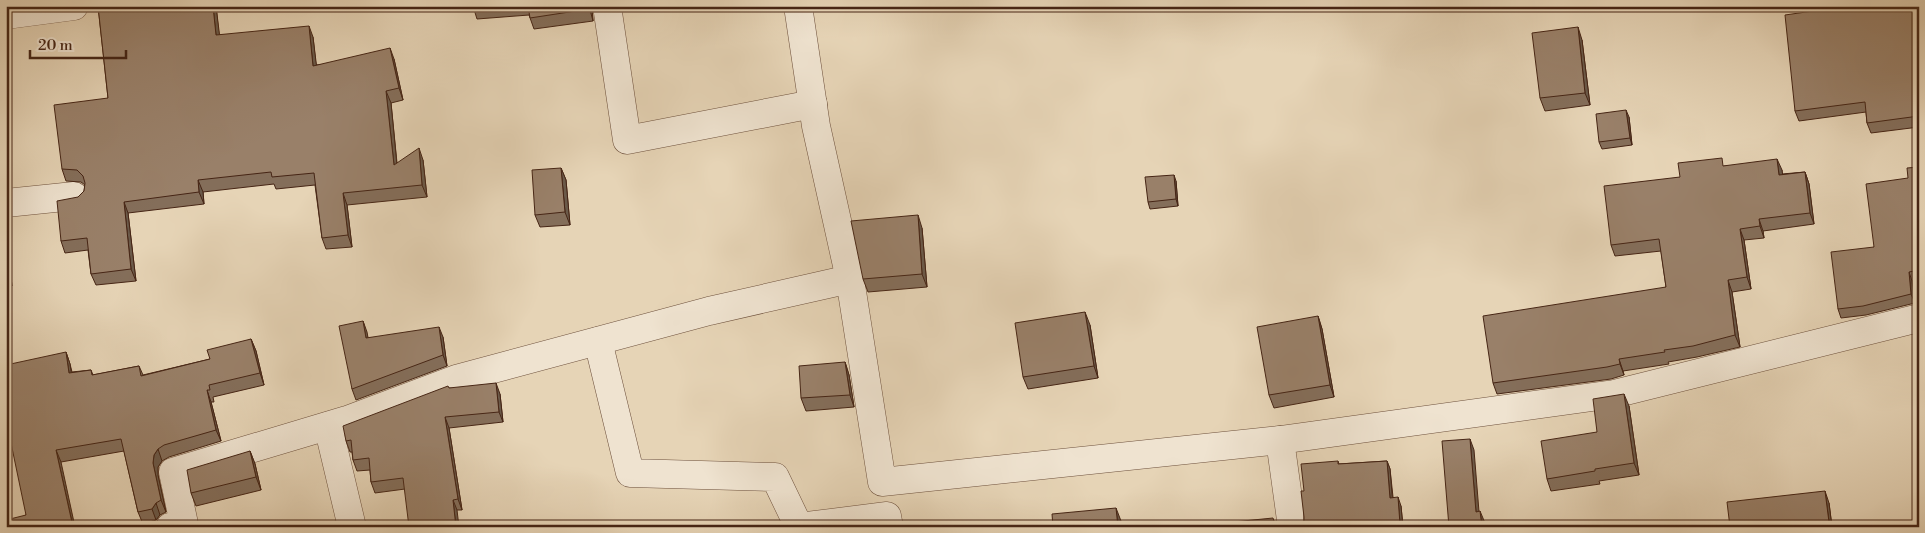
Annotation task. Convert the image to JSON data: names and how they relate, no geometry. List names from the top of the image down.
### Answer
{
  "scale_bar": "20 m"
}
